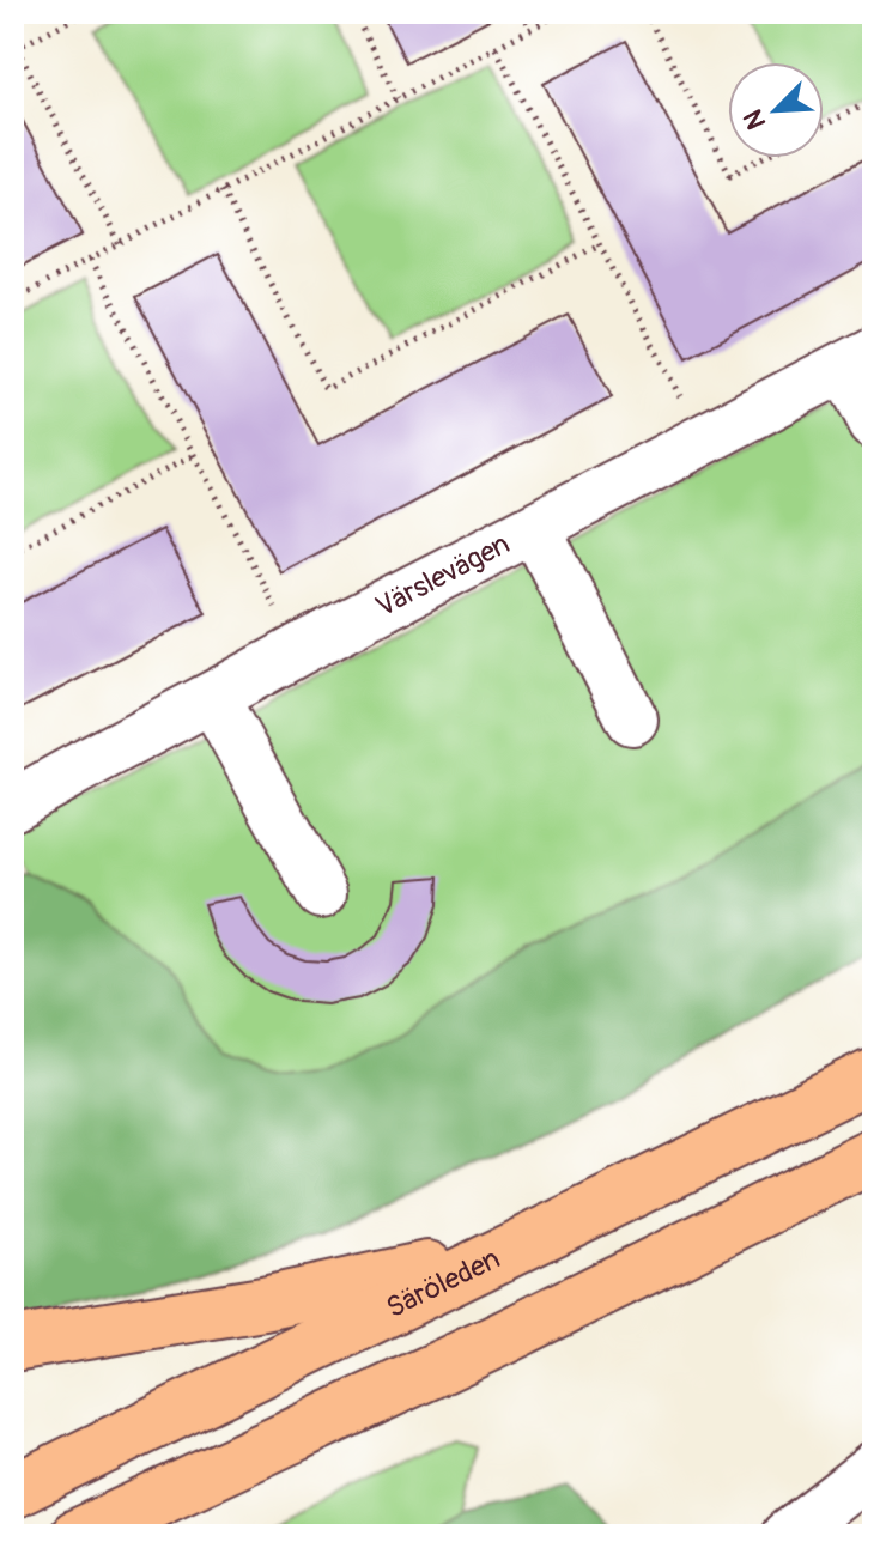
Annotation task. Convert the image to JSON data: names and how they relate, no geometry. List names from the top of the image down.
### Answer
{
  "streets": {
    "main road": ["Säröleden"],
    "street": ["Värslevägen"]
  },
  "north": "bottom left"
}
